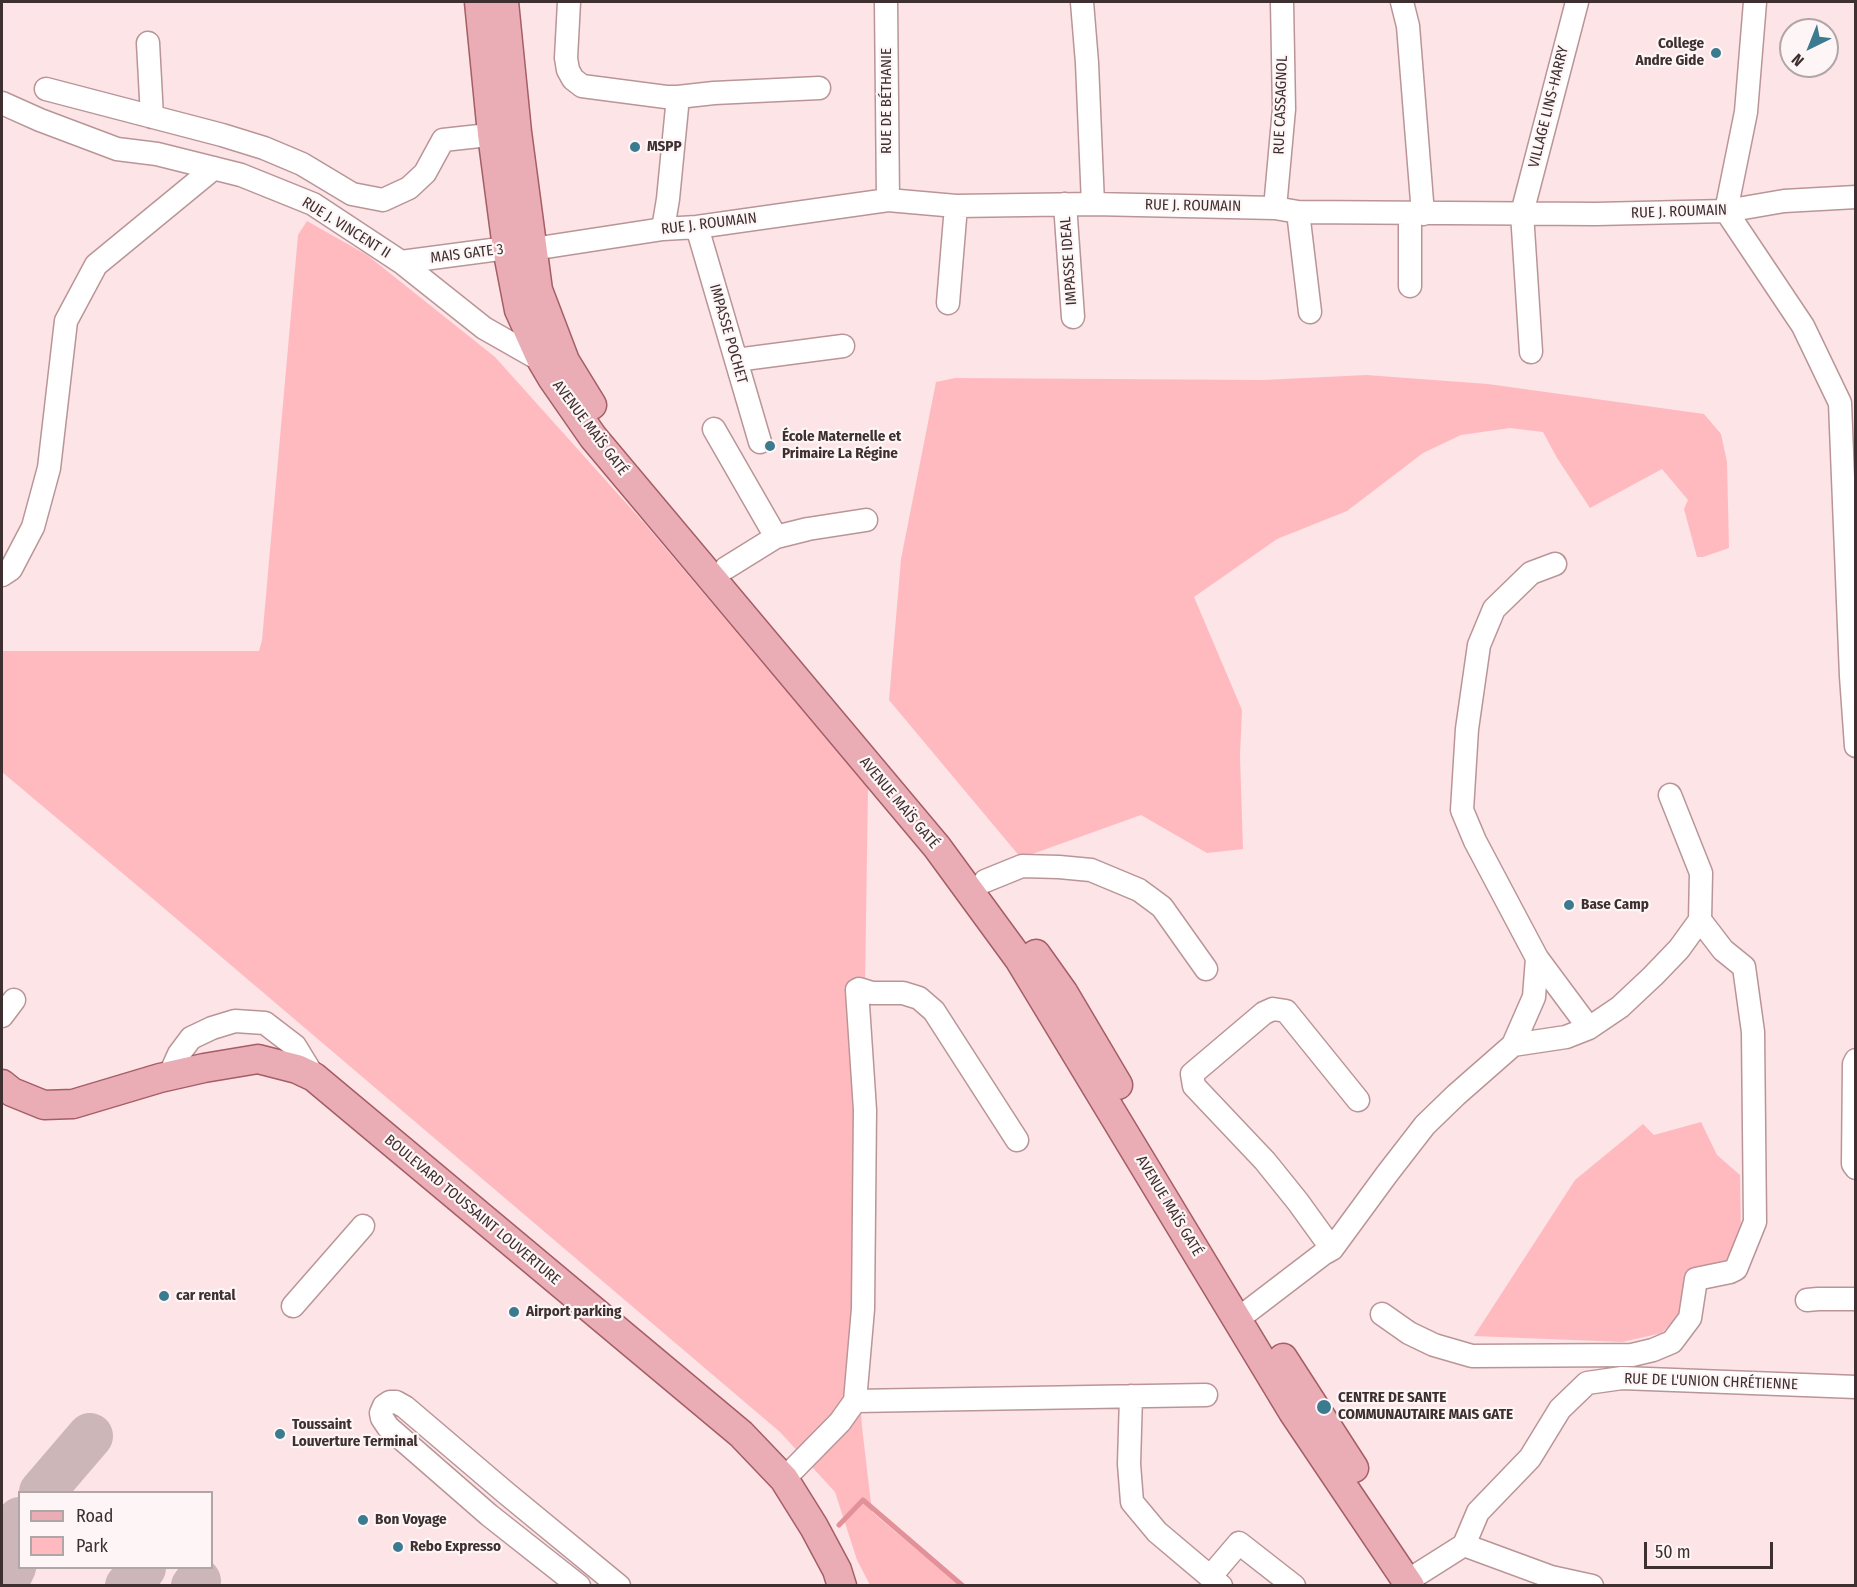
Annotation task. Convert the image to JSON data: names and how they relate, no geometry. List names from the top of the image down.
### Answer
{
  "streets": {
    "main road": ["AVENUE MAÏS GATÉ", "BOULEVARD TOUSSAINT LOUVERTURE"],
    "street": [
      "RUE DE BÉTHANIE",
      "RUE CASSAGNOL",
      "VILLAGE LINS-HARRY",
      "RUE J. ROUMAIN",
      "RUE J. VINCENT II",
      "MAIS GATE 3",
      "IMPASSE IDEAL",
      "IMPASSE POCHET",
      "RUE DE L'UNION CHRÉTIENNE"
    ]
  },
  "crossings": [
    ["RUE DE BÉTHANIE", "RUE J. ROUMAIN"],
    ["RUE CASSAGNOL", "RUE J. ROUMAIN"],
    ["VILLAGE LINS-HARRY", "RUE J. ROUMAIN"],
    ["RUE J. ROUMAIN", "MAIS GATE 3"],
    ["RUE J. ROUMAIN", "IMPASSE IDEAL"],
    ["RUE J. ROUMAIN", "IMPASSE POCHET"],
    ["RUE J. ROUMAIN", "AVENUE MAÏS GATÉ"],
    ["RUE J. VINCENT II", "MAIS GATE 3"],
    ["RUE J. VINCENT II", "AVENUE MAÏS GATÉ"],
    ["MAIS GATE 3", "AVENUE MAÏS GATÉ"]
  ],
  "places": [
    "College Andre Gide",
    "MSPP",
    "École Maternelle et Primaire La Régine",
    "Base Camp",
    "car rental",
    "Airport parking",
    "CENTRE DE SANTE COMMUNAUTAIRE MAIS GATE",
    "Toussaint Louverture Terminal",
    "Bon Voyage",
    "Rebo Expresso"
  ],
  "legend": ["Road", "Park"],
  "scale_bar": "50 m",
  "north": "bottom left"
}
